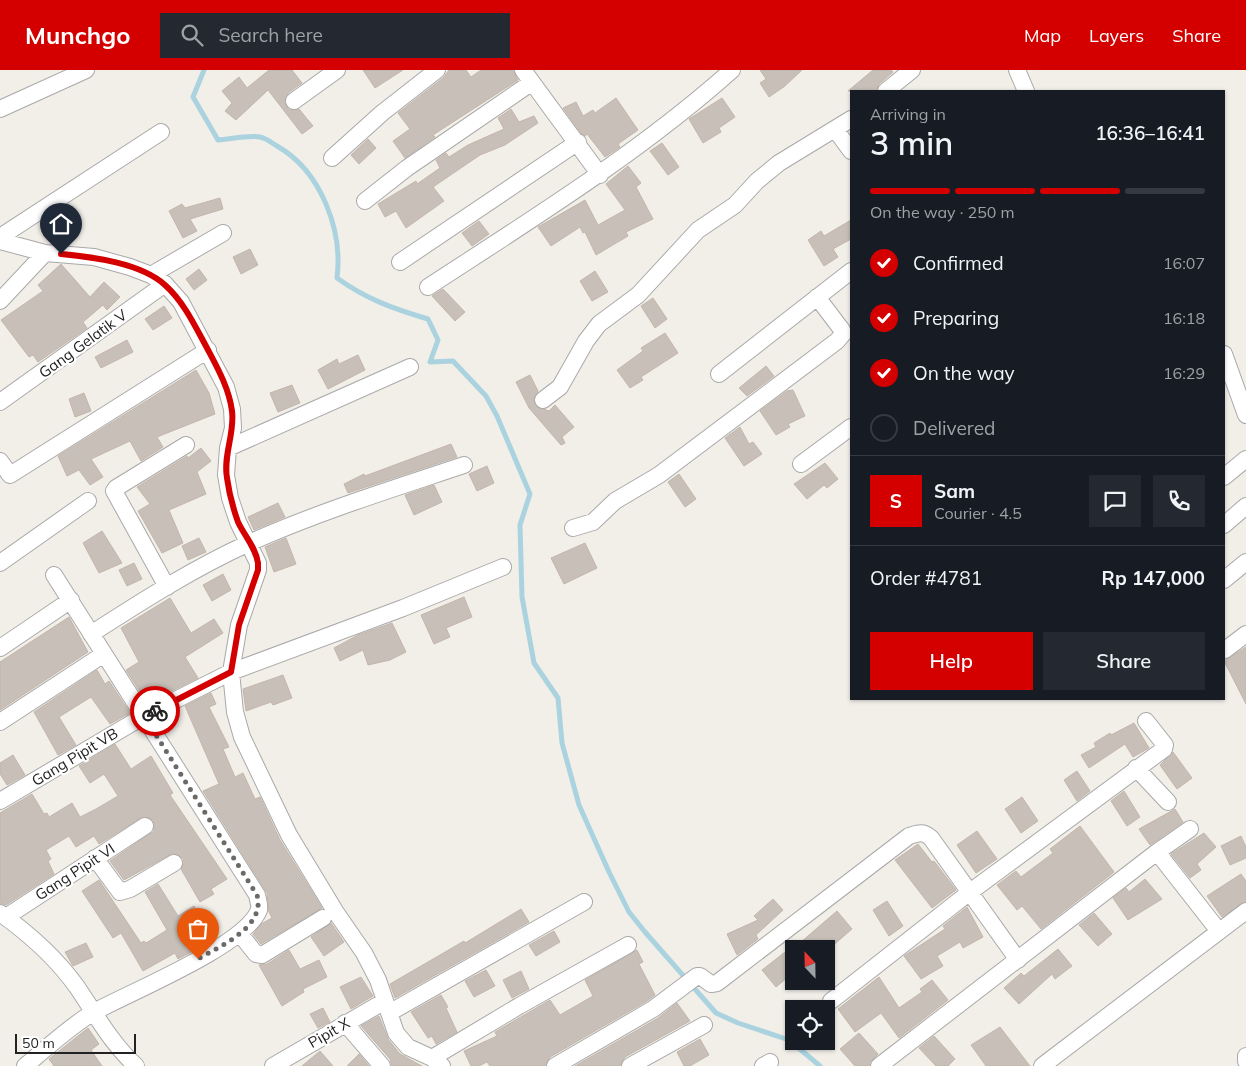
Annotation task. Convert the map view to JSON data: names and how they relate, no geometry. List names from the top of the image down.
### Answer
{
  "streets": {
    "street": [
      "Gang Gelatik V",
      "Gang Pipit VB",
      "Gang Pipit VI",
      "Pipit X"
    ]
  },
  "scale_bar": "50 m",
  "north": "top",
  "page": {
    "header": "Munchgo",
    "search": "Search here",
    "nav": ["Map", "Layers", "Share"],
    "heading": ["3 min", "Arriving in", "16:36–16:41"],
    "panel": [
      "Sam",
      "Courier · 4.5",
      "Order #4781",
      "Rp 147,000"
    ],
    "bar": "On the way · 250 m",
    "list": [
      ["Confirmed", "16:07"],
      ["Preparing", "16:18"],
      ["On the way", "16:29"],
      "Delivered"
    ],
    "round": "S",
    "buttons": ["Help", "Share"],
    "scale": "50 m"
  }
}
